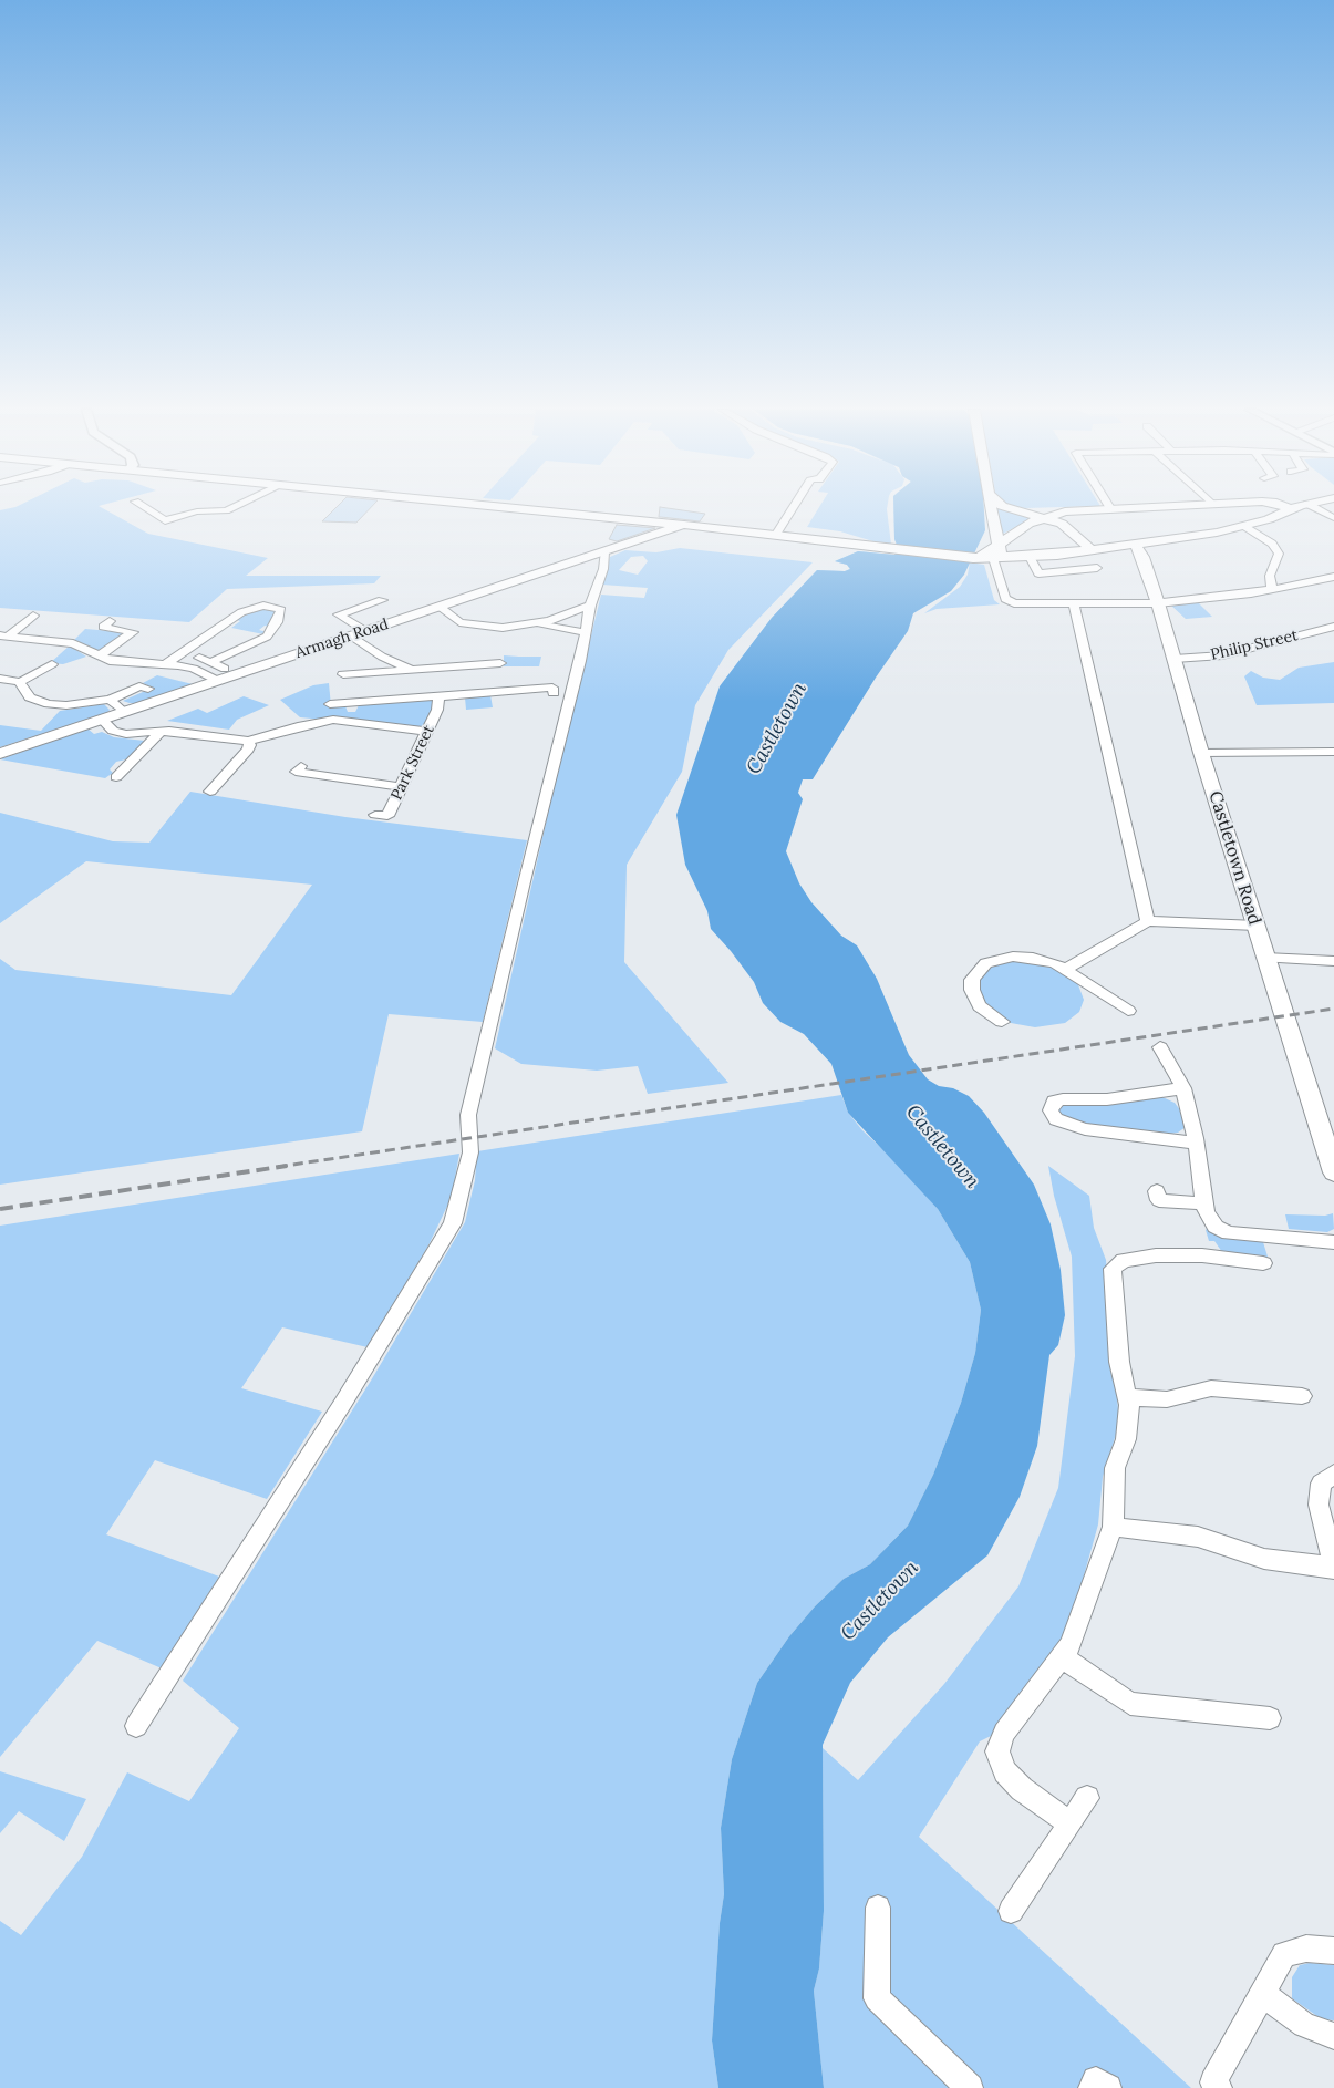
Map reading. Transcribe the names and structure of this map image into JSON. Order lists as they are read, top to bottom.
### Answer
{
  "streets": {
    "main road": ["Armagh Road", "Castletown Road"],
    "street": ["Philip Street", "Park Street"]
  },
  "crossings": [
    ["Philip Street", "Castletown Road"]
  ],
  "water": ["Castletown"]
}
